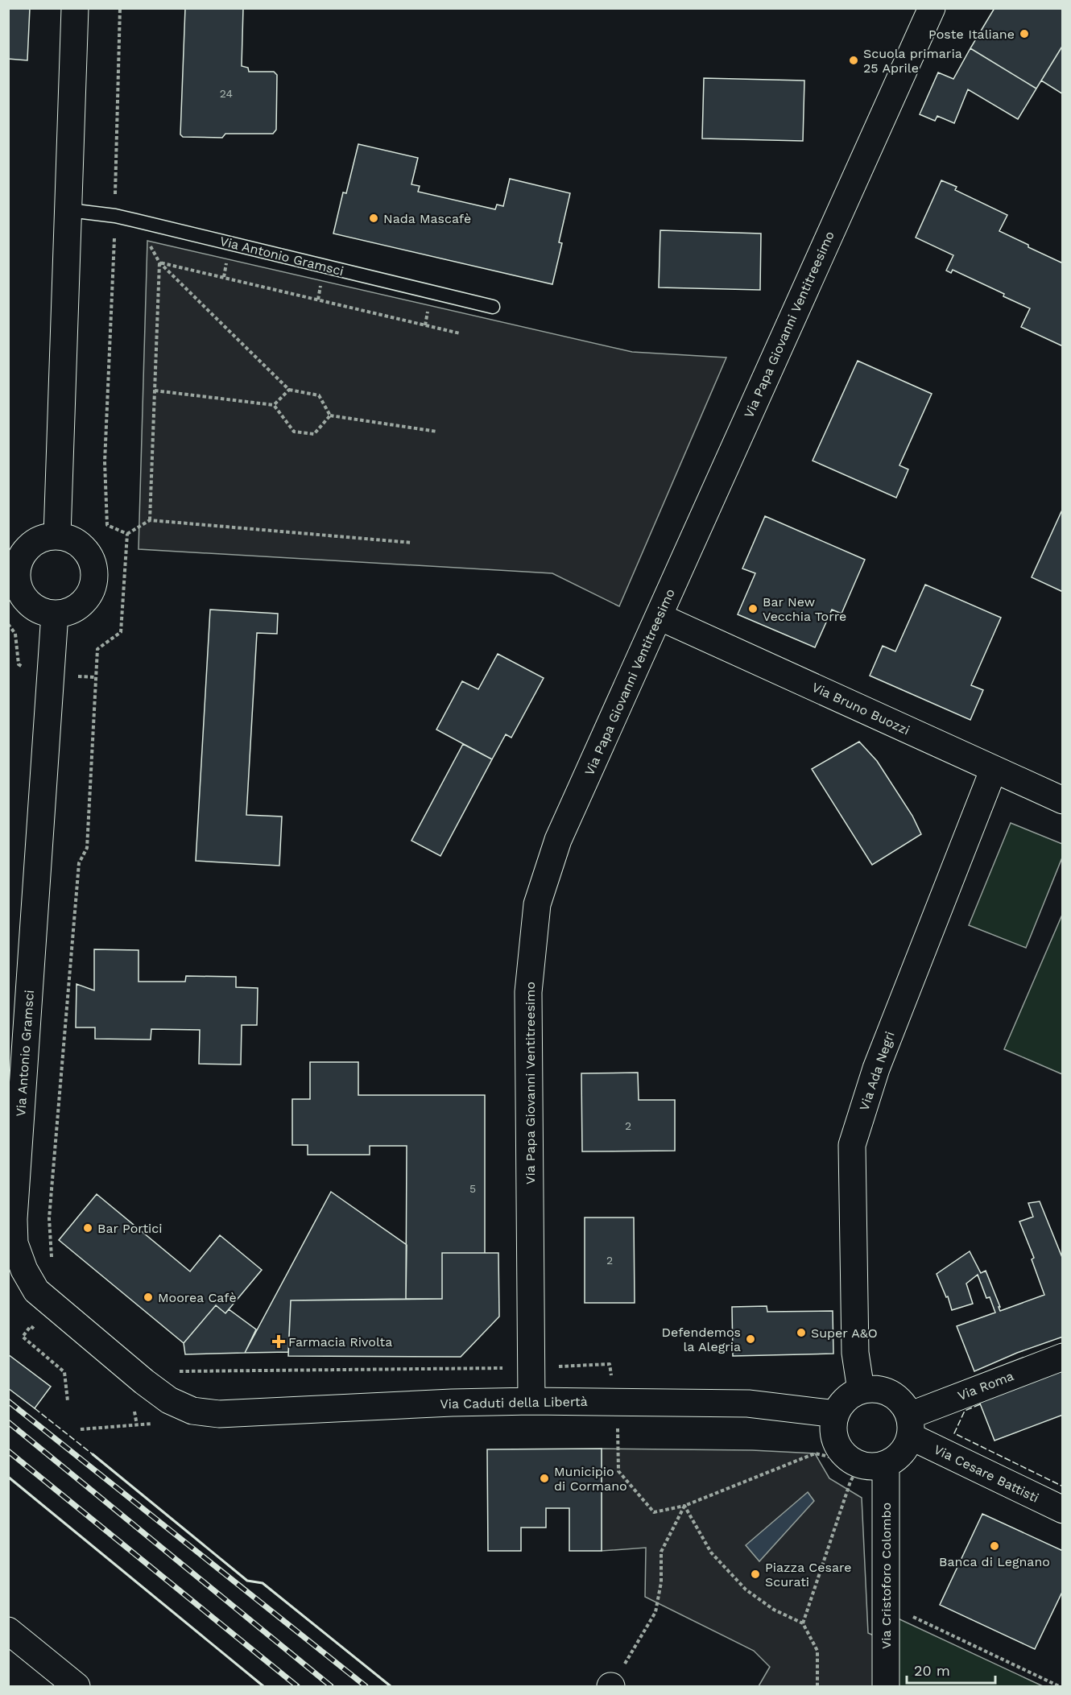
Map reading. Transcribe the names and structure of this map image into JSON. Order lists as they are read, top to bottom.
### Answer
{
  "streets": {
    "street": [
      "Via Antonio Gramsci",
      "Via Papa Giovanni Ventitreesimo",
      "Via Bruno Buozzi",
      "Via Ada Negri",
      "Via Roma",
      "Via Caduti della Libertà",
      "Via Cesare Battisti",
      "Via Cristoforo Colombo"
    ]
  },
  "crossings": [
    ["Via Antonio Gramsci", "Via Caduti della Libertà"],
    ["Via Papa Giovanni Ventitreesimo", "Via Bruno Buozzi"],
    ["Via Papa Giovanni Ventitreesimo", "Via Caduti della Libertà"],
    ["Via Bruno Buozzi", "Via Ada Negri"],
    ["Via Ada Negri", "Via Roma"],
    ["Via Ada Negri", "Via Caduti della Libertà"],
    ["Via Ada Negri", "Via Cesare Battisti"],
    ["Via Ada Negri", "Via Cristoforo Colombo"],
    ["Via Roma", "Via Caduti della Libertà"],
    ["Via Roma", "Via Cesare Battisti"],
    ["Via Roma", "Via Cristoforo Colombo"],
    ["Via Caduti della Libertà", "Via Cesare Battisti"],
    ["Via Caduti della Libertà", "Via Cristoforo Colombo"],
    ["Via Cesare Battisti", "Via Cristoforo Colombo"]
  ],
  "places": {
    "other": [
      "Poste Italiane",
      "Scuola primaria 25 Aprile",
      "Nada Mascafè",
      "Bar New Vecchia Torre",
      "Bar Portici",
      "Moorea Cafè",
      "Super A&O",
      "Defendemos la Alegria",
      "Municipio di Cormano",
      "Banca di Legnano",
      "Piazza Cesare Scurati"
    ],
    "health": ["Farmacia Rivolta"]
  },
  "house_numbers": [
    "24",
    "2",
    "5",
    "2"
  ],
  "scale_bar": "20 m"
}
